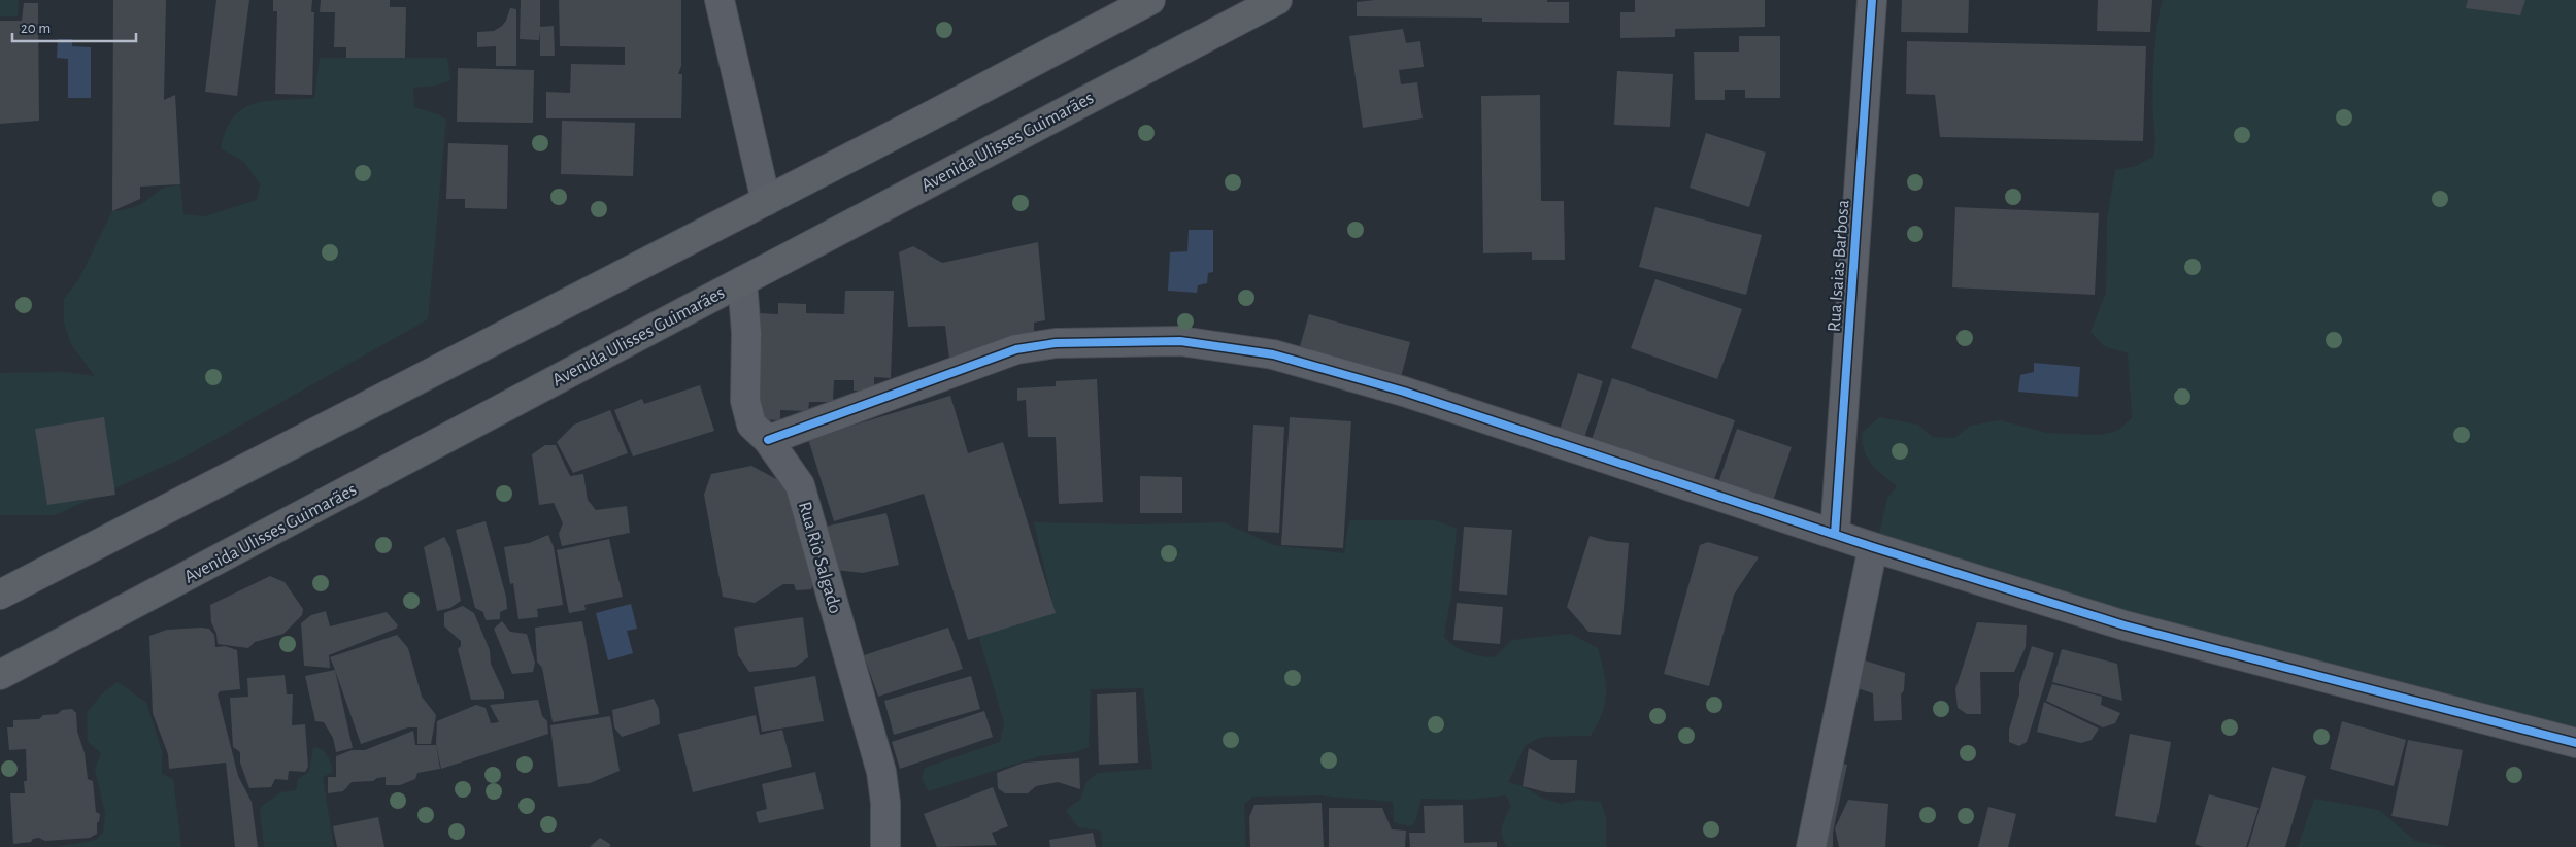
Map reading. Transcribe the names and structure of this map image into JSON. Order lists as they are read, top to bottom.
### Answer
{
  "streets": {
    "main road": ["Avenida Ulisses Guimarães"],
    "street": ["Rua Isaias Barbosa", "Rua Rio Salgado"]
  },
  "crossings": [
    ["Avenida Ulisses Guimarães", "Rua Rio Salgado"]
  ],
  "scale_bar": "20 m"
}
